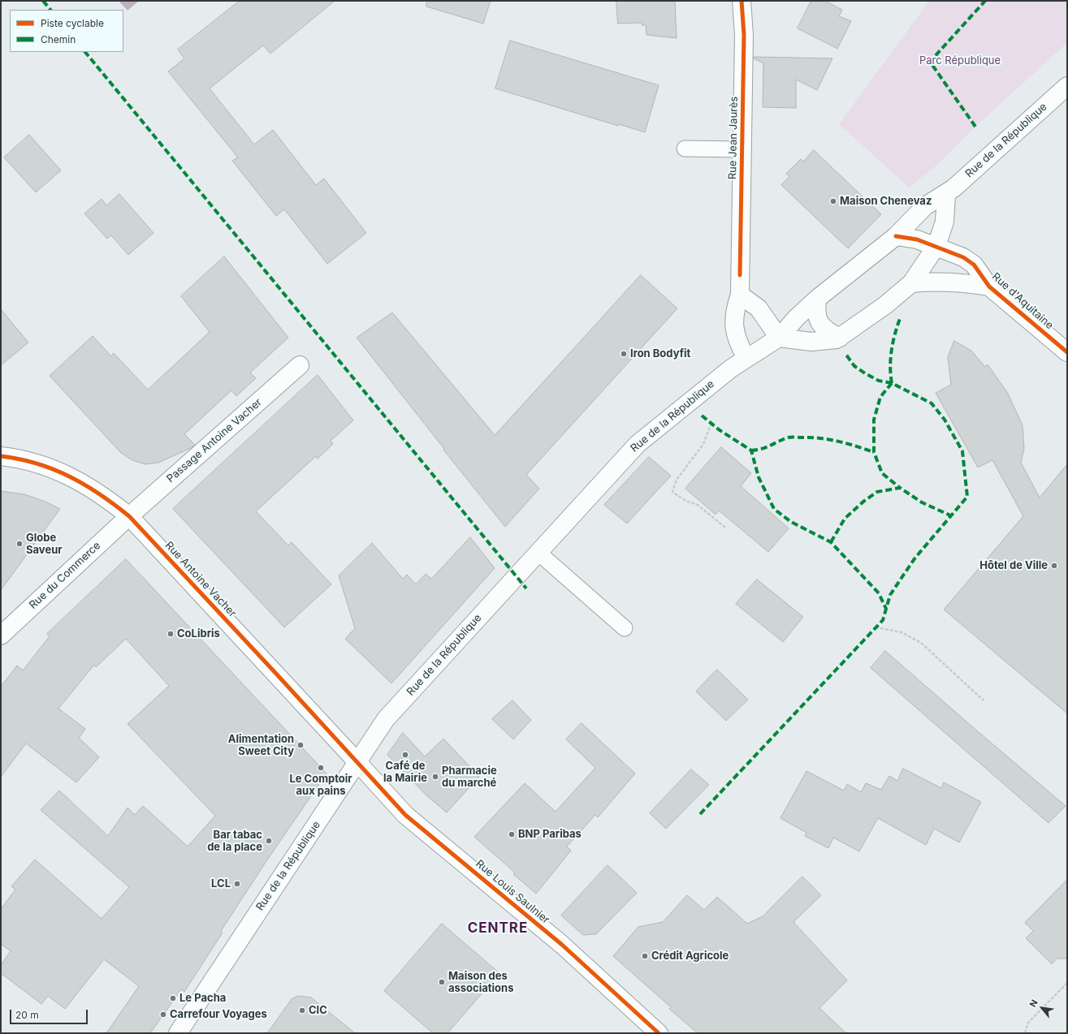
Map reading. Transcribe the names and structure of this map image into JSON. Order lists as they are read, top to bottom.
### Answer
{
  "streets": {
    "main road": [
      "Rue Jean Jaurès",
      "Rue de la République",
      "Rue d'Aquitaine",
      "Passage Antoine Vacher",
      "Rue du Commerce",
      "Rue Antoine Vacher",
      "Rue Louis Saulnier"
    ]
  },
  "crossings": [
    ["Rue Jean Jaurès", "Rue de la République"],
    ["Rue de la République", "Rue d'Aquitaine"],
    ["Rue de la République", "Rue Antoine Vacher"],
    ["Rue de la République", "Rue Louis Saulnier"],
    ["Passage Antoine Vacher", "Rue du Commerce"],
    ["Passage Antoine Vacher", "Rue Antoine Vacher"],
    ["Rue du Commerce", "Rue Antoine Vacher"],
    ["Rue Antoine Vacher", "Rue Louis Saulnier"]
  ],
  "districts": ["CENTRE"],
  "parks": ["Parc République"],
  "places": [
    "Maison Chenevaz",
    "Iron Bodyfit",
    "Globe Saveur",
    "Hôtel de Ville",
    "CoLibris",
    "Alimentation Sweet City",
    "Café de la Mairie",
    "Le Comptoir aux pains",
    "Pharmacie du marché",
    "BNP Paribas",
    "Bar tabac de la place",
    "LCL",
    "Crédit Agricole",
    "Maison des associations",
    "Le Pacha",
    "CIC",
    "Carrefour Voyages"
  ],
  "legend": ["Piste cyclable", "Chemin"],
  "scale_bar": "20 m",
  "north": "top left"
}
